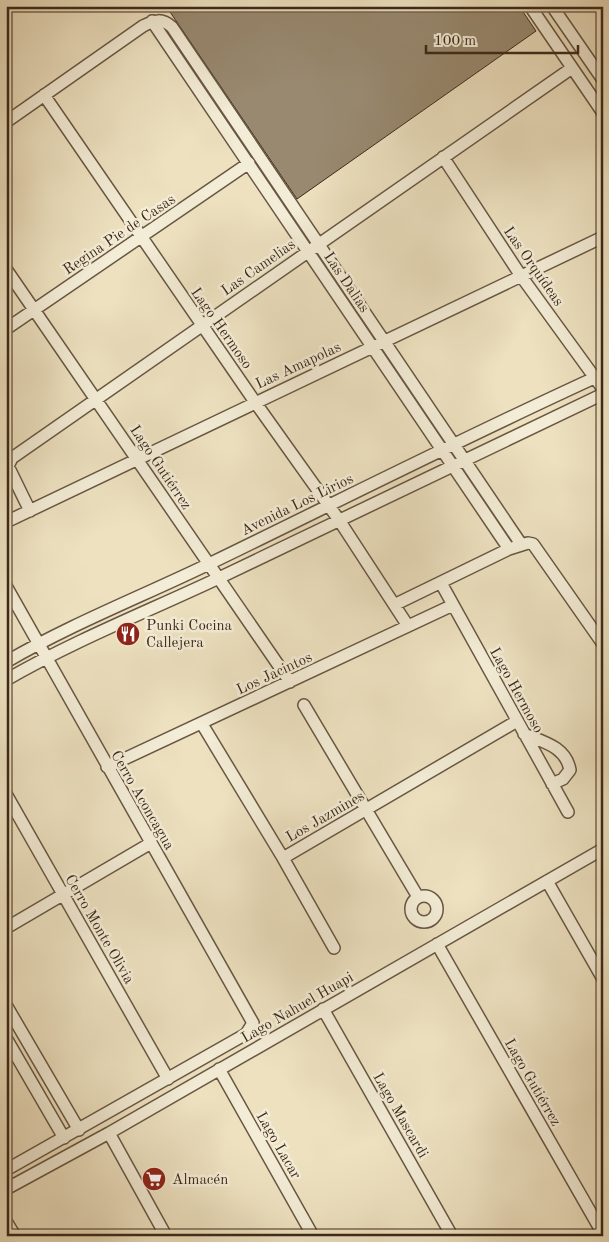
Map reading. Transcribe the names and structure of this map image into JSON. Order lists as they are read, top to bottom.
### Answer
{
  "streets": {
    "street": [
      "Regina Pie de Casas",
      "Las Orquídeas",
      "Las Camelias",
      "Las Dalias",
      "Lago Hermoso",
      "Las Amapolas",
      "Lago Gutiérrez",
      "Avenida Los Lirios",
      "Los Jacintos",
      "Cerro Aconcagua",
      "Los Jazmines",
      "Cerro Monte Olivia",
      "Lago Nahuel Huapi",
      "Lago Mascardi",
      "Lago Lacar"
    ]
  },
  "crossings": [
    ["Regina Pie de Casas", "Las Dalias"],
    ["Regina Pie de Casas", "Lago Hermoso"],
    ["Regina Pie de Casas", "Lago Gutiérrez"],
    ["Las Orquídeas", "Las Camelias"],
    ["Las Orquídeas", "Las Amapolas"],
    ["Las Orquídeas", "Avenida Los Lirios"],
    ["Las Camelias", "Las Dalias"],
    ["Las Camelias", "Lago Hermoso"],
    ["Las Camelias", "Las Amapolas"],
    ["Las Camelias", "Lago Gutiérrez"],
    ["Las Dalias", "Las Amapolas"],
    ["Las Dalias", "Avenida Los Lirios"],
    ["Lago Hermoso", "Las Amapolas"],
    ["Lago Hermoso", "Avenida Los Lirios"],
    ["Lago Hermoso", "Los Jacintos"],
    ["Lago Hermoso", "Los Jazmines"],
    ["Las Amapolas", "Lago Gutiérrez"],
    ["Lago Gutiérrez", "Avenida Los Lirios"],
    ["Lago Gutiérrez", "Los Jacintos"],
    ["Lago Gutiérrez", "Lago Nahuel Huapi"],
    ["Avenida Los Lirios", "Cerro Aconcagua"],
    ["Los Jacintos", "Cerro Aconcagua"],
    ["Los Jacintos", "Los Jazmines"],
    ["Cerro Aconcagua", "Lago Nahuel Huapi"],
    ["Cerro Monte Olivia", "Lago Nahuel Huapi"],
    ["Lago Nahuel Huapi", "Lago Mascardi"],
    ["Lago Nahuel Huapi", "Lago Lacar"]
  ],
  "places": {
    "restaurant": ["Punki Cocina Callejera"],
    "supermarket": ["Almacén"]
  },
  "scale_bar": "100 m"
}
